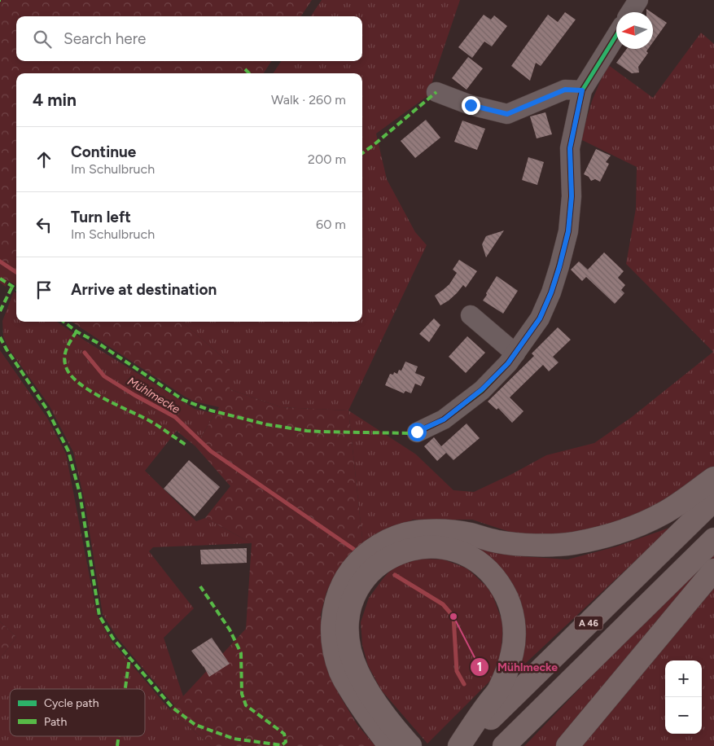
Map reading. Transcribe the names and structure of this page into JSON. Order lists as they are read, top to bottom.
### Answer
{
  "streets": {
    "highway": ["A 46"]
  },
  "water": ["Mühlmecke"],
  "places": ["Mühlmecke"],
  "legend": ["Cycle path", "Path"],
  "north": "left",
  "page": {
    "search": "Search here",
    "heading": ["4 min", "Walk · 260 m"],
    "list": [
      ["Continue", "Im Schulbruch", "200 m"],
      ["Turn left", "Im Schulbruch", "60 m"],
      "Arrive at destination"
    ],
    "map_buttons": ["+", "−"]
  }
}
